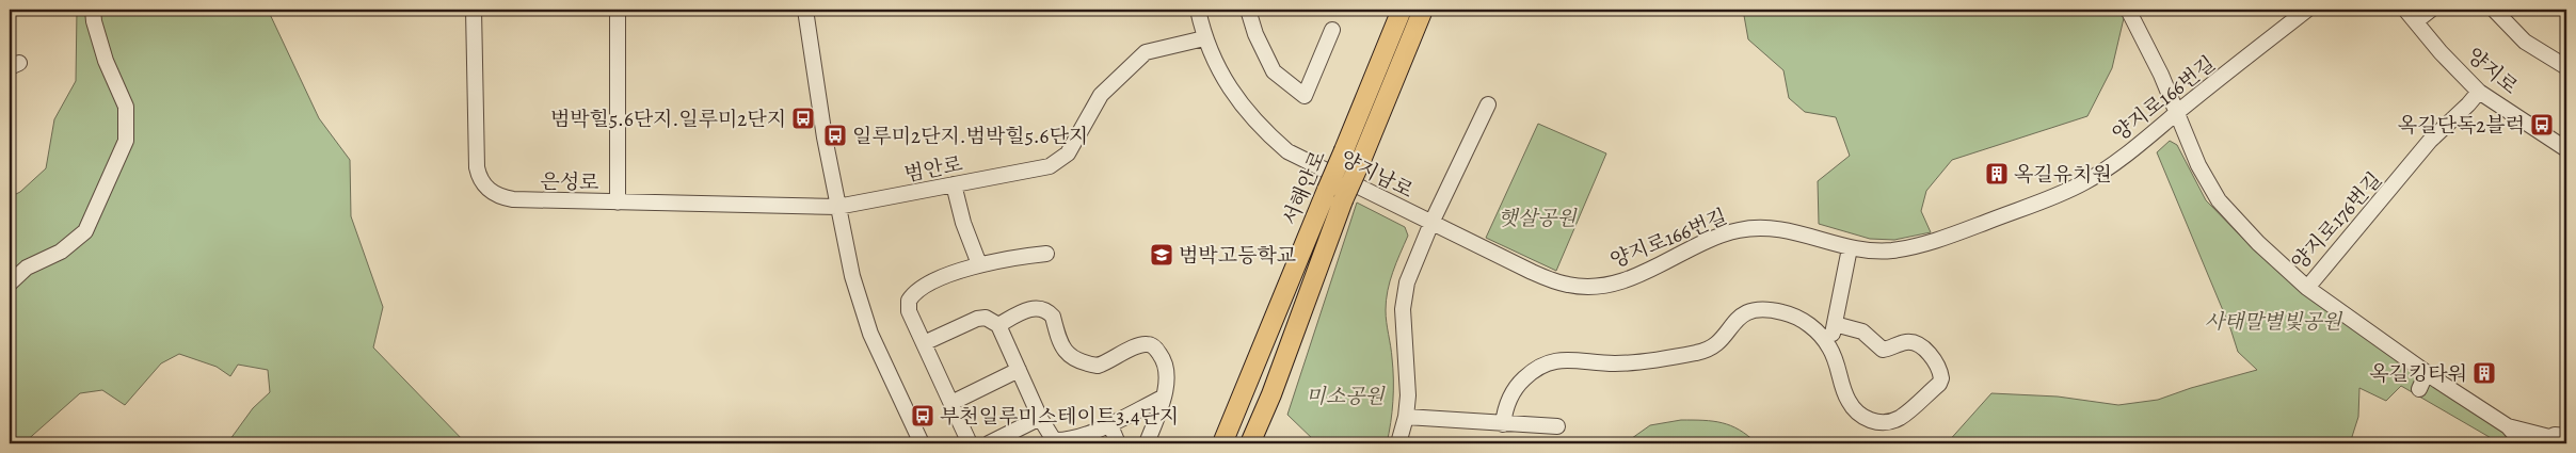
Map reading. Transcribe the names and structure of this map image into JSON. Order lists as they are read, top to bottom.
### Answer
{
  "streets": {
    "main road": ["서해안로"],
    "street": [
      "양지로",
      "양지로166번길",
      "범안로",
      "양지남로",
      "은성로",
      "양지로176번길"
    ]
  },
  "crossings": [
    ["양지로", "양지로176번길"],
    ["양지로166번길", "양지남로"],
    ["양지로166번길", "양지로176번길"],
    ["범안로", "양지남로"],
    ["범안로", "은성로"]
  ],
  "parks": ["햇살공원", "사태말별빛공원", "미소공원"],
  "places": {
    "bus stop": [
      "범박힐5.6단지.일루미2단지",
      "옥길단독2블럭",
      "일루미2단지.범박힐5.6단지",
      "부천일루미스테이트3.4단지"
    ],
    "building": ["옥길유치원", "옥길킹타워"],
    "school or university": ["범박고등학교"]
  }
}
